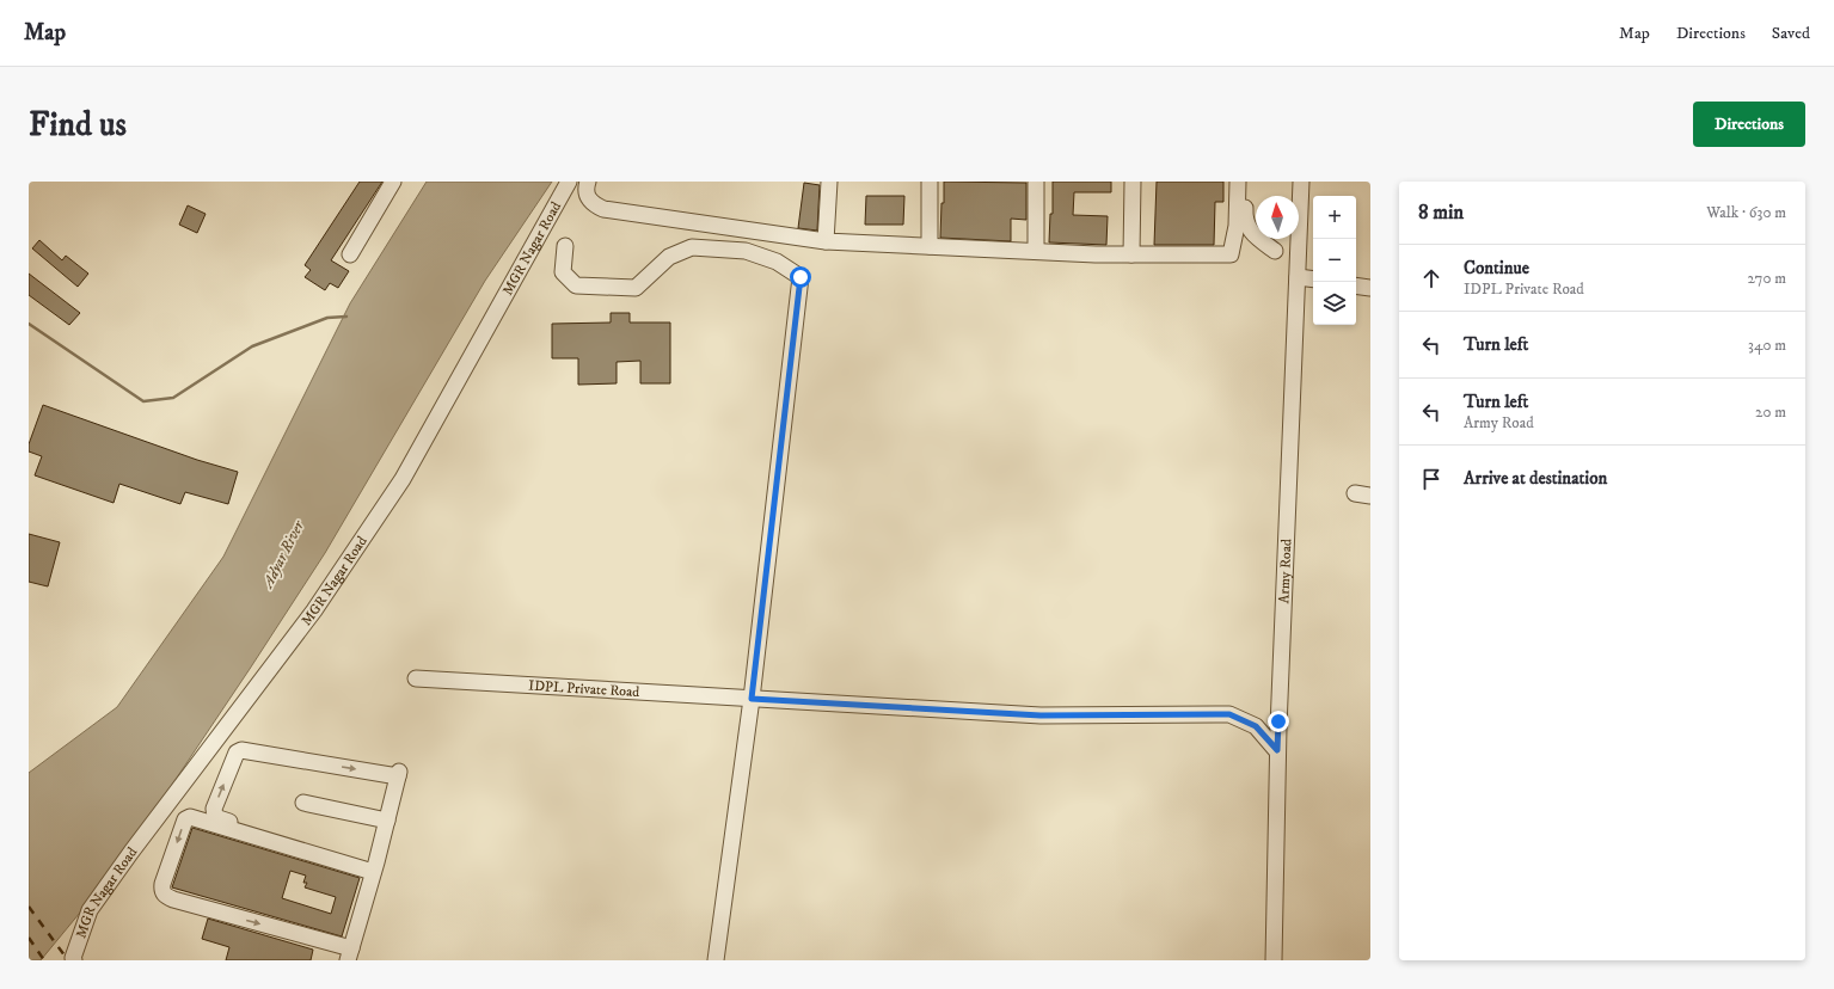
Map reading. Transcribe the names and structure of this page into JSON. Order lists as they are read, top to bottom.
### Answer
{
  "streets": {
    "street": ["MGR Nagar Road", "Army Road", "IDPL Private Road"]
  },
  "crossings": [
    ["Army Road", "IDPL Private Road"]
  ],
  "water": ["Adyar River"],
  "north": "top",
  "page": {
    "header": "Map",
    "nav": ["Map", "Directions", "Saved"],
    "buttons": "Directions",
    "title": "Find us",
    "heading": ["8 min", "Walk · 630 m"],
    "map_buttons": ["+", "−"],
    "list": [
      ["Continue", "IDPL Private Road", "270 m"],
      ["Turn left", "340 m"],
      ["Turn left", "Army Road", "20 m"],
      "Arrive at destination"
    ]
  }
}
